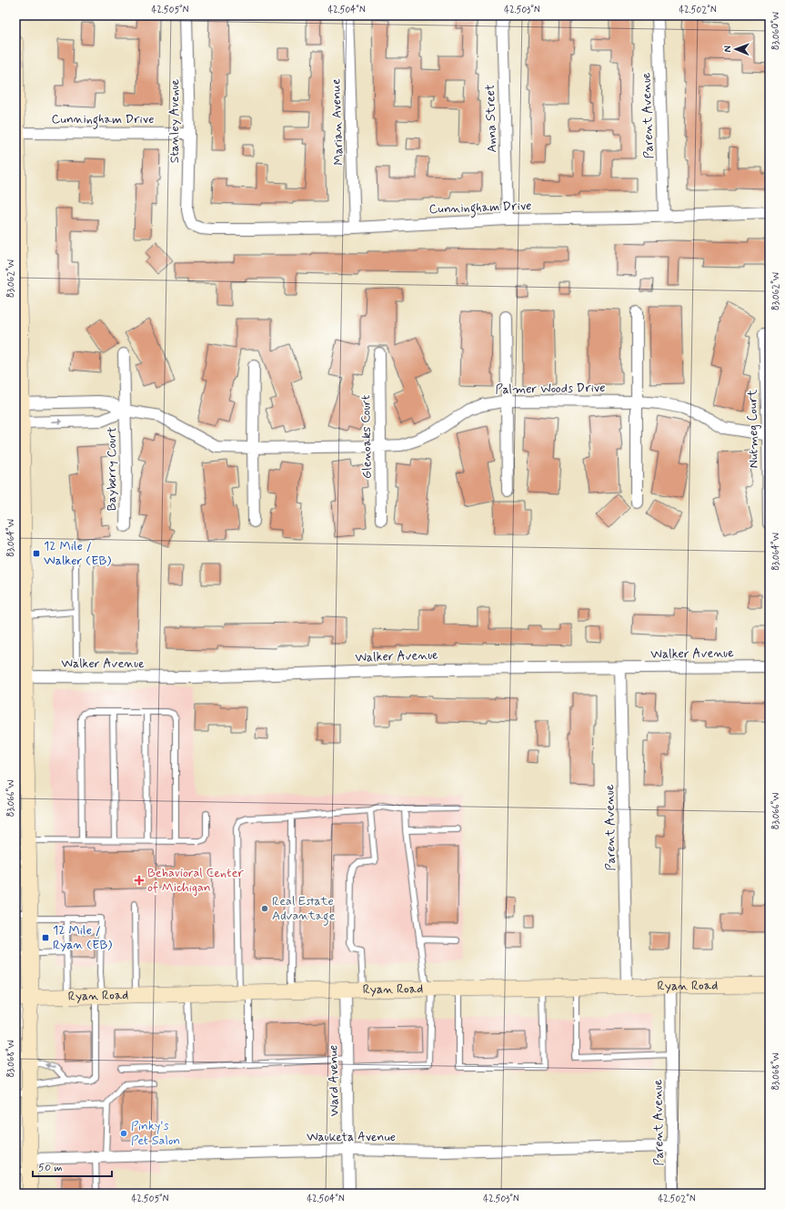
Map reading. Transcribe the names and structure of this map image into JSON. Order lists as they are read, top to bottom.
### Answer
{
  "streets": {
    "main road": ["Ryan Road"],
    "street": [
      "Parent Avenue",
      "Anna Street",
      "Cunningham Drive",
      "Stanley Avenue",
      "Marian Avenue",
      "Palmer Woods Drive",
      "Nutmeg Court",
      "Glenoaks Court",
      "Bayberry Court",
      "Walker Avenue",
      "Ward Avenue",
      "Wauketa Avenue"
    ]
  },
  "crossings": [
    ["Parent Avenue", "Cunningham Drive"],
    ["Parent Avenue", "Walker Avenue"],
    ["Parent Avenue", "Ryan Road"],
    ["Parent Avenue", "Wauketa Avenue"],
    ["Anna Street", "Cunningham Drive"],
    ["Cunningham Drive", "Stanley Avenue"],
    ["Cunningham Drive", "Marian Avenue"],
    ["Palmer Woods Drive", "Nutmeg Court"],
    ["Palmer Woods Drive", "Glenoaks Court"],
    ["Palmer Woods Drive", "Bayberry Court"],
    ["Ryan Road", "Ward Avenue"],
    ["Ward Avenue", "Wauketa Avenue"]
  ],
  "places": {
    "transit": ["12 Mile / Walker (EB)", "12 Mile / Ryan (EB)"],
    "health": ["Behavioral Center of Michigan"],
    "other": ["Real Estate Advantage", "Pinky's Pet Salon"]
  },
  "scale_bar": "50 m",
  "north": "left",
  "coordinates": [
    "42.505°N",
    "42.504°N",
    "42.503°N",
    "42.502°N",
    "83.060°W",
    "83.062°W",
    "83.064°W",
    "83.066°W",
    "83.068°W"
  ]
}
